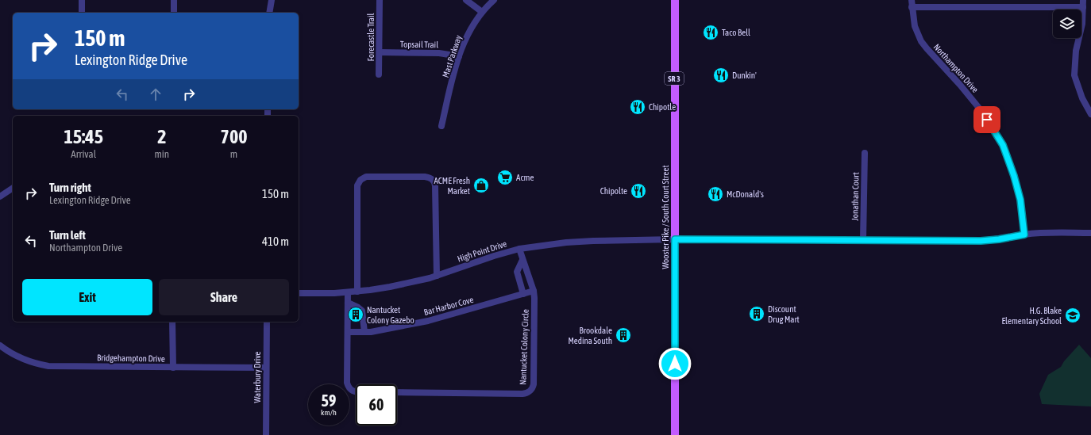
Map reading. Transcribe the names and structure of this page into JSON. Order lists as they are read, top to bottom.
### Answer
{
  "streets": {
    "main road": ["SR 3", "Wooster Pike / South Court Street"],
    "street": [
      "Forecastle Trail",
      "Topsail Trail",
      "Mast Parkway",
      "Northampton Drive",
      "Jonathan Court",
      "High Point Drive",
      "Bar Harbor Cove",
      "Nantucket Colony Circle",
      "Bridgehampton Drive",
      "Waterbury Drive"
    ]
  },
  "crossings": [
    ["Forecastle Trail", "Topsail Trail"],
    ["Topsail Trail", "Mast Parkway"],
    ["Northampton Drive", "High Point Drive"],
    ["Jonathan Court", "High Point Drive"],
    ["Wooster Pike / South Court Street", "High Point Drive"],
    ["High Point Drive", "Nantucket Colony Circle"],
    ["Bar Harbor Cove", "Nantucket Colony Circle"],
    ["Bridgehampton Drive", "Waterbury Drive"]
  ],
  "places": {
    "restaurant": [
      "Taco Bell",
      "Dunkin'",
      "Chipotle",
      "Chipolte",
      "McDonald's"
    ],
    "supermarket": ["Acme"],
    "shop": ["ACME Fresh Market"],
    "building": ["Discount Drug Mart", "Nantucket Colony Gazebo", "Brookdale Medina South"],
    "school or university": ["H.G. Blake Elementary School"]
  },
  "page": {
    "turn": ["150 m", "Lexington Ridge Drive"],
    "eta": [
      "15:45",
      "Arrival",
      "2",
      "min",
      "700",
      "m"
    ],
    "list": [
      {
        "name": "Turn right",
        "note": "Lexington Ridge Drive",
        "value": "150 m"
      },
      {
        "name": "Turn left",
        "note": "Northampton Drive",
        "value": "410 m"
      }
    ],
    "buttons": ["Exit", "Share"],
    "speed": "59 km/h",
    "limit": "60"
  }
}
